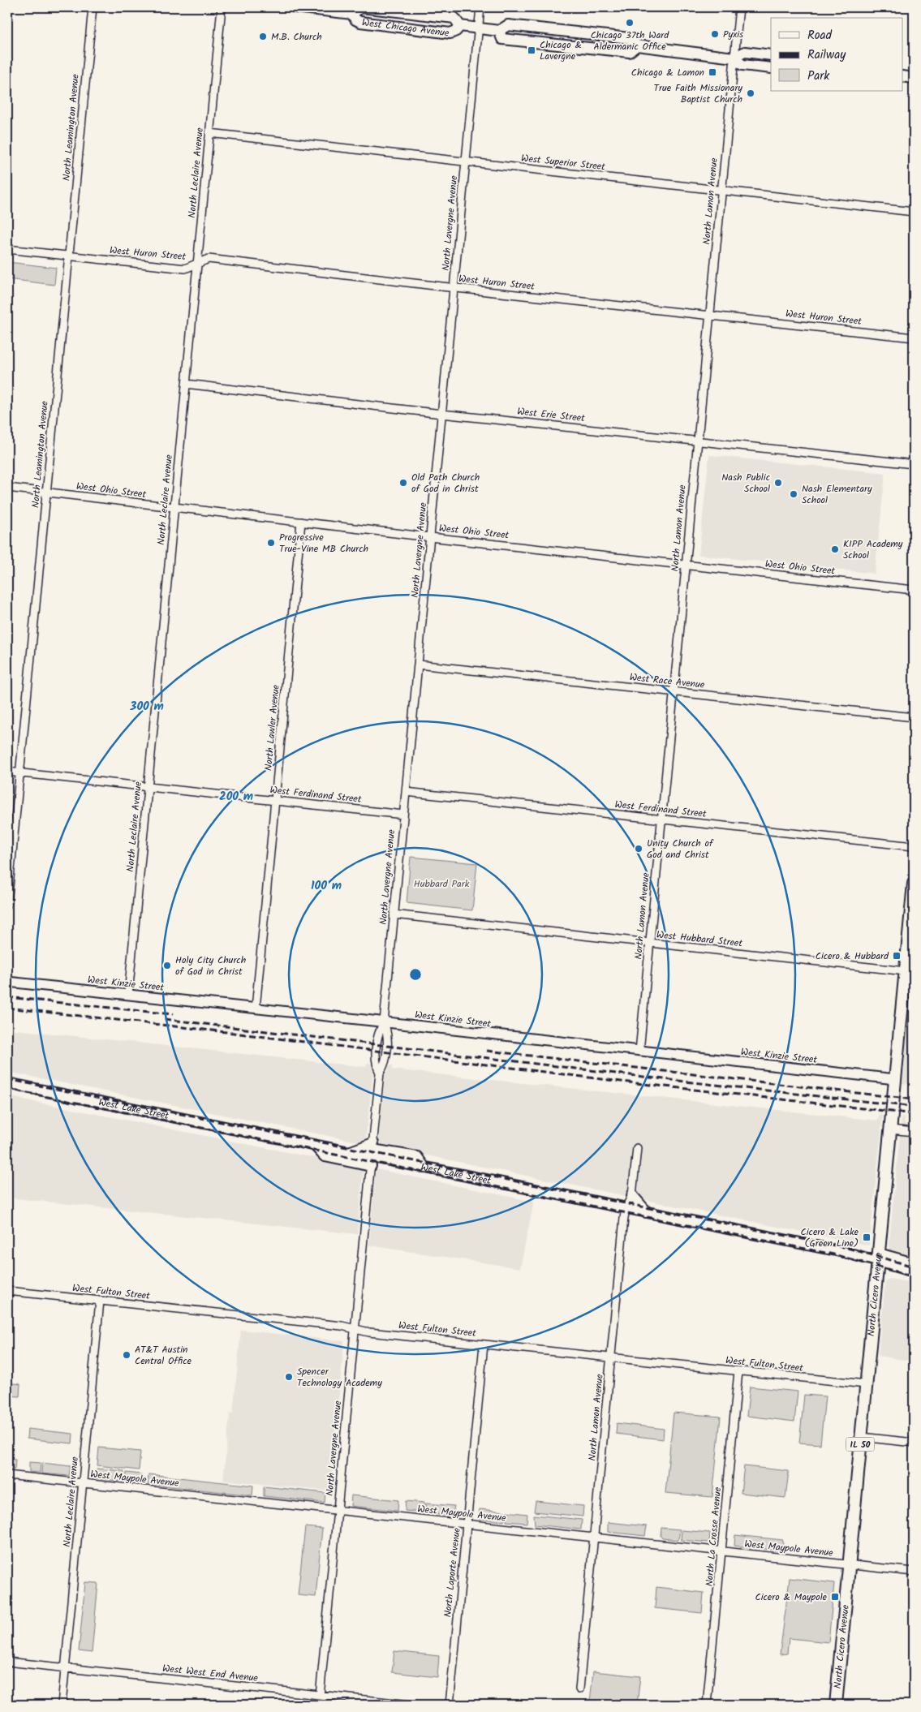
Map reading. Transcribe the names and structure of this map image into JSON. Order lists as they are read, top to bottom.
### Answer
{
  "streets": {
    "main road": [
      "West Chicago Avenue",
      "West Lake Street",
      "North Cicero Avenue",
      "IL 50"
    ],
    "street": [
      "North Leamington Avenue",
      "West Superior Street",
      "North Leclaire Avenue",
      "North Lamon Avenue",
      "North Lavergne Avenue",
      "West Huron Street",
      "West Erie Street",
      "West Ohio Street",
      "West Race Avenue",
      "North Lawler Avenue",
      "West Ferdinand Street",
      "West Hubbard Street",
      "West Kinzie Street",
      "West Fulton Street",
      "West Maypole Avenue",
      "North La Crosse Avenue",
      "North Laporte Avenue",
      "West West End Avenue"
    ]
  },
  "crossings": [
    ["West Chicago Avenue", "North Lamon Avenue"],
    ["West Chicago Avenue", "North Lavergne Avenue"],
    ["North Leamington Avenue", "West Huron Street"],
    ["North Leamington Avenue", "West Ohio Street"],
    ["North Leamington Avenue", "West Ferdinand Street"],
    ["West Superior Street", "North Leclaire Avenue"],
    ["West Superior Street", "North Lamon Avenue"],
    ["West Superior Street", "North Lavergne Avenue"],
    ["North Leclaire Avenue", "West Huron Street"],
    ["North Leclaire Avenue", "West Erie Street"],
    ["North Leclaire Avenue", "West Ohio Street"],
    ["North Leclaire Avenue", "West Ferdinand Street"],
    ["North Leclaire Avenue", "West Kinzie Street"],
    ["North Leclaire Avenue", "West Fulton Street"],
    ["North Leclaire Avenue", "West Maypole Avenue"],
    ["North Leclaire Avenue", "West West End Avenue"],
    ["North Lamon Avenue", "West Huron Street"],
    ["North Lamon Avenue", "West Erie Street"],
    ["North Lamon Avenue", "West Ohio Street"],
    ["North Lamon Avenue", "West Race Avenue"],
    ["North Lamon Avenue", "West Ferdinand Street"],
    ["North Lamon Avenue", "West Hubbard Street"],
    ["North Lamon Avenue", "West Kinzie Street"],
    ["North Lamon Avenue", "West Lake Street"],
    ["North Lamon Avenue", "West Fulton Street"],
    ["North Lamon Avenue", "West Maypole Avenue"],
    ["North Lavergne Avenue", "West Huron Street"],
    ["North Lavergne Avenue", "West Erie Street"],
    ["North Lavergne Avenue", "West Ohio Street"],
    ["North Lavergne Avenue", "West Race Avenue"],
    ["North Lavergne Avenue", "West Ferdinand Street"],
    ["North Lavergne Avenue", "West Hubbard Street"],
    ["North Lavergne Avenue", "West Kinzie Street"],
    ["North Lavergne Avenue", "West Lake Street"],
    ["North Lavergne Avenue", "West Fulton Street"],
    ["North Lavergne Avenue", "West Maypole Avenue"],
    ["North Lavergne Avenue", "West West End Avenue"],
    ["West Ohio Street", "North Lawler Avenue"],
    ["North Lawler Avenue", "West Ferdinand Street"],
    ["North Lawler Avenue", "West Kinzie Street"],
    ["West Hubbard Street", "North Cicero Avenue"],
    ["West Kinzie Street", "North Cicero Avenue"],
    ["West Lake Street", "North Cicero Avenue"],
    ["West Fulton Street", "North Cicero Avenue"],
    ["West Fulton Street", "North La Crosse Avenue"],
    ["West Fulton Street", "North Laporte Avenue"],
    ["North Cicero Avenue", "West Maypole Avenue"],
    ["West Maypole Avenue", "North La Crosse Avenue"],
    ["West Maypole Avenue", "North Laporte Avenue"]
  ],
  "parks": ["Hubbard Park"],
  "places": {
    "other": [
      "Chicago 37th Ward Aldermanic Office",
      "Pyxis",
      "M.B. Church",
      "True Faith Missionary Baptist Church",
      "Old Path Church of God in Christ",
      "Nash Public School",
      "Nash Elementary School",
      "Progressive True-Vine MB Church",
      "KIPP Academy School",
      "Unity Church of God and Christ",
      "Holy City Church of God in Christ",
      "AT&T Austin Central Office",
      "Spencer Technology Academy"
    ],
    "transit": [
      "Chicago & Lavergne",
      "Chicago & Lamon",
      "Cicero & Hubbard",
      "Cicero & Lake (Green Line)",
      "Cicero & Maypole"
    ]
  },
  "legend": ["Road", "Railway", "Park"],
  "rings": ["300 m", "200 m", "100 m"]
}
